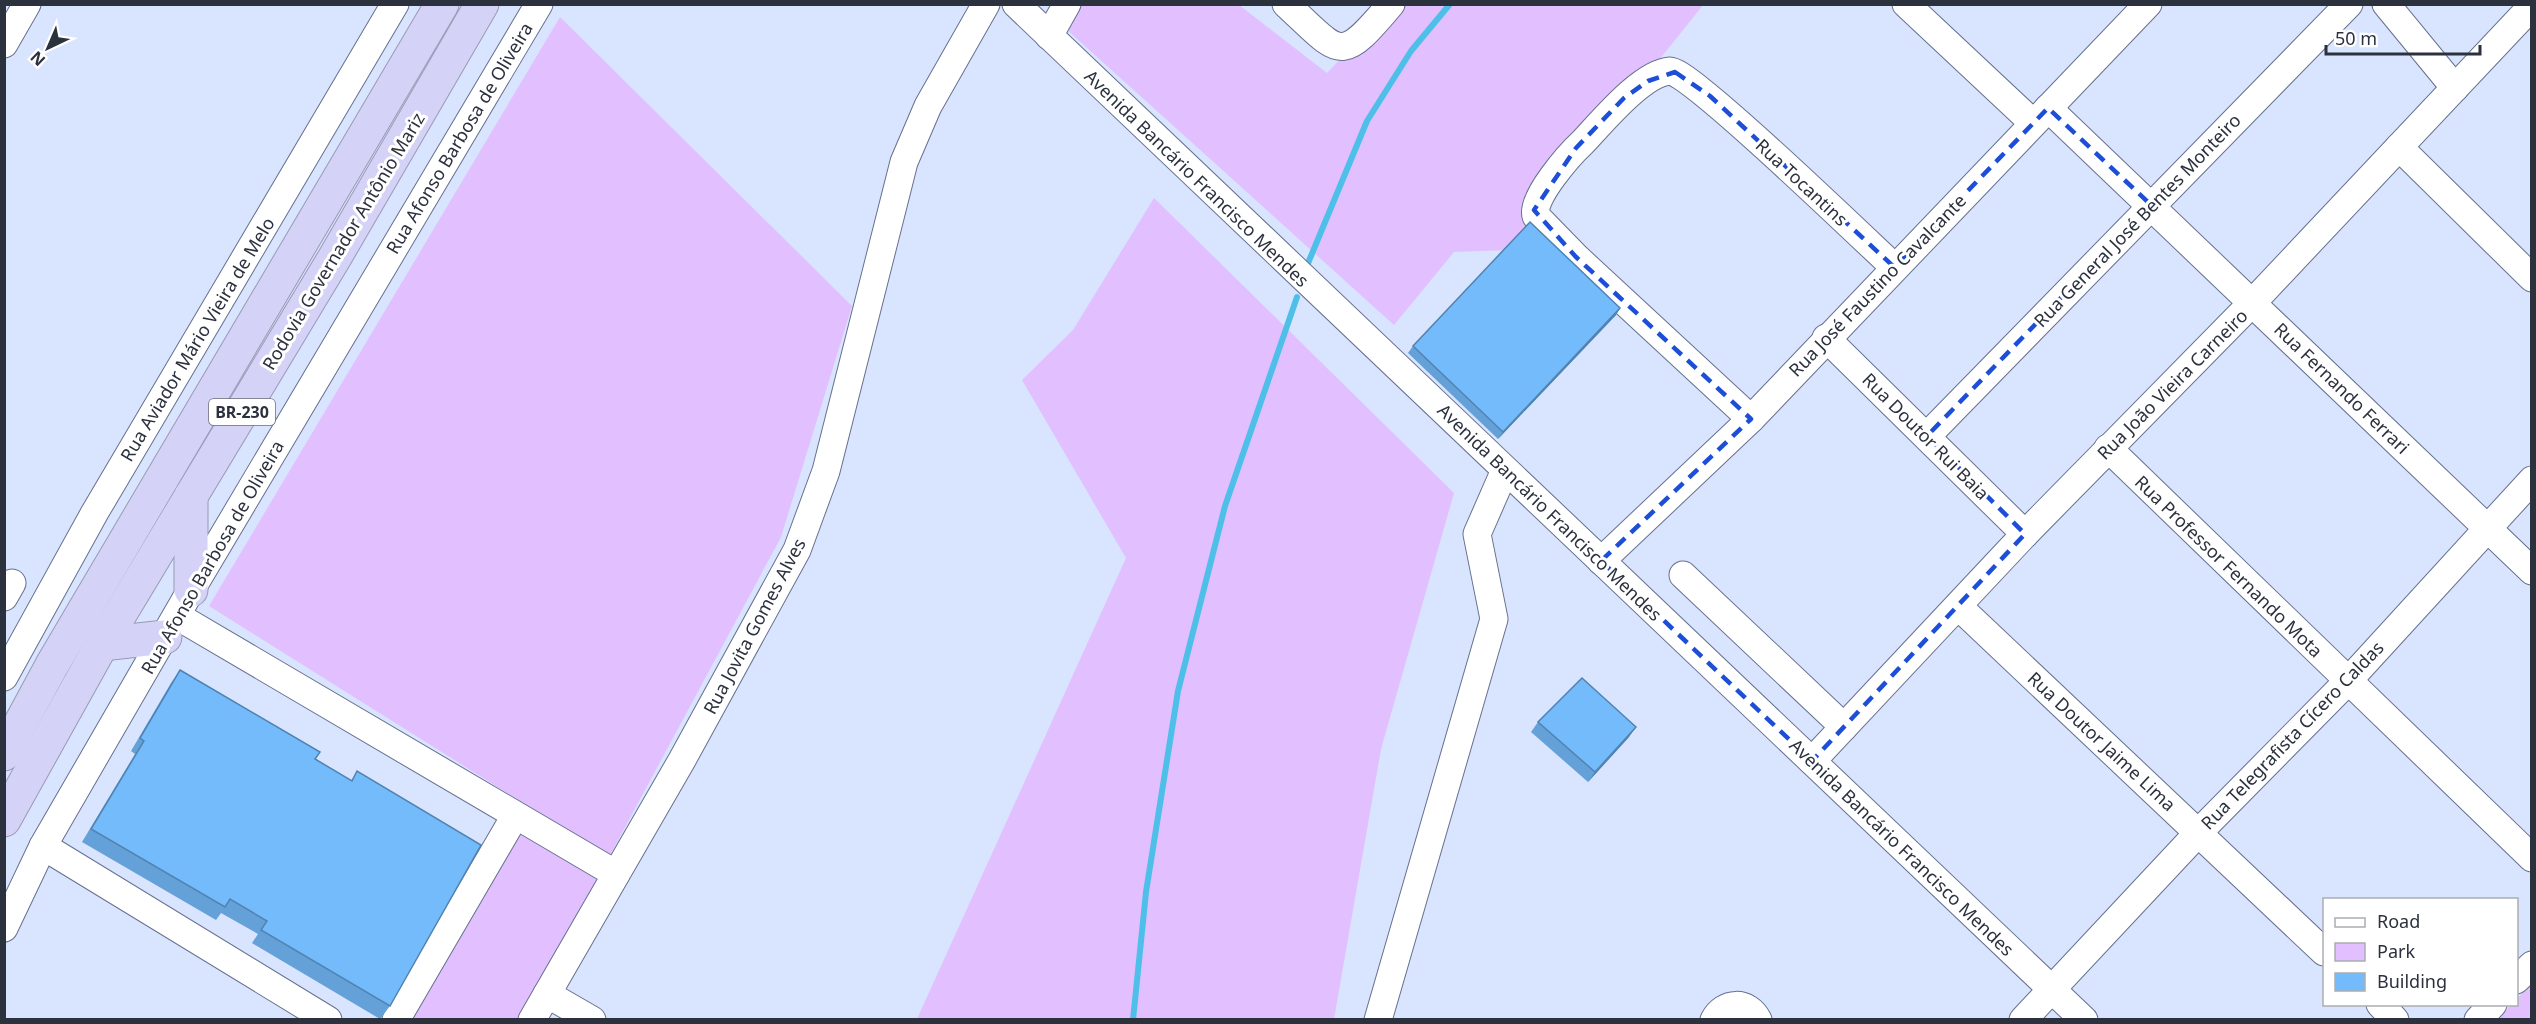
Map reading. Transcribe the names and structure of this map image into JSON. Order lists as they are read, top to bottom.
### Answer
{
  "streets": {
    "highway": ["Rodovia Governador Antônio Mariz", "BR-230"],
    "street": [
      "Rua Afonso Barbosa de Oliveira",
      "Avenida Bancário Francisco Mendes",
      "Rua Tocantins",
      "Rua General José Bentes Monteiro",
      "Rua José Faustino Cavalcante",
      "Rua Aviador Mário Vieira de Melo",
      "Rua João Vieira Carneiro",
      "Rua Fernando Ferrari",
      "Rua Doutor Rui Baia",
      "Rua Professor Fernando Mota",
      "Rua Jovita Gomes Alves",
      "Rua Telegrafista Cícero Caldas",
      "Rua Doutor Jaime Lima"
    ]
  },
  "crossings": [
    ["Avenida Bancário Francisco Mendes", "Rua José Faustino Cavalcante"],
    ["Avenida Bancário Francisco Mendes", "Rua João Vieira Carneiro"],
    ["Avenida Bancário Francisco Mendes", "Rua Telegrafista Cícero Caldas"],
    ["Rua Tocantins", "Rua José Faustino Cavalcante"],
    ["Rua General José Bentes Monteiro", "Rua Fernando Ferrari"],
    ["Rua General José Bentes Monteiro", "Rua Doutor Rui Baia"],
    ["Rua José Faustino Cavalcante", "Rua Fernando Ferrari"],
    ["Rua José Faustino Cavalcante", "Rua Doutor Rui Baia"],
    ["Rua João Vieira Carneiro", "Rua Fernando Ferrari"],
    ["Rua João Vieira Carneiro", "Rua Doutor Rui Baia"],
    ["Rua João Vieira Carneiro", "Rua Professor Fernando Mota"],
    ["Rua João Vieira Carneiro", "Rua Doutor Jaime Lima"],
    ["Rua Fernando Ferrari", "Rua Telegrafista Cícero Caldas"],
    ["Rua Professor Fernando Mota", "Rua Telegrafista Cícero Caldas"],
    ["Rua Telegrafista Cícero Caldas", "Rua Doutor Jaime Lima"]
  ],
  "legend": ["Road", "Park", "Building"],
  "scale_bar": "50 m",
  "north": "bottom left"
}
